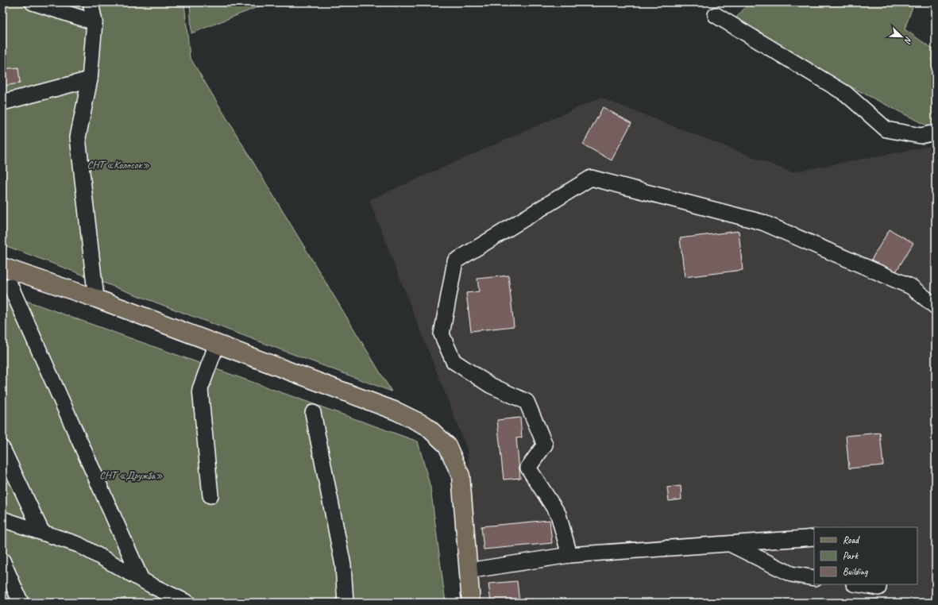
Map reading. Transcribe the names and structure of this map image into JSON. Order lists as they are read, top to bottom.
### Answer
{
  "parks": ["СНТ «Колосок»", "СНТ «Дружба»"],
  "legend": ["Road", "Park", "Building"],
  "north": "bottom right"
}
